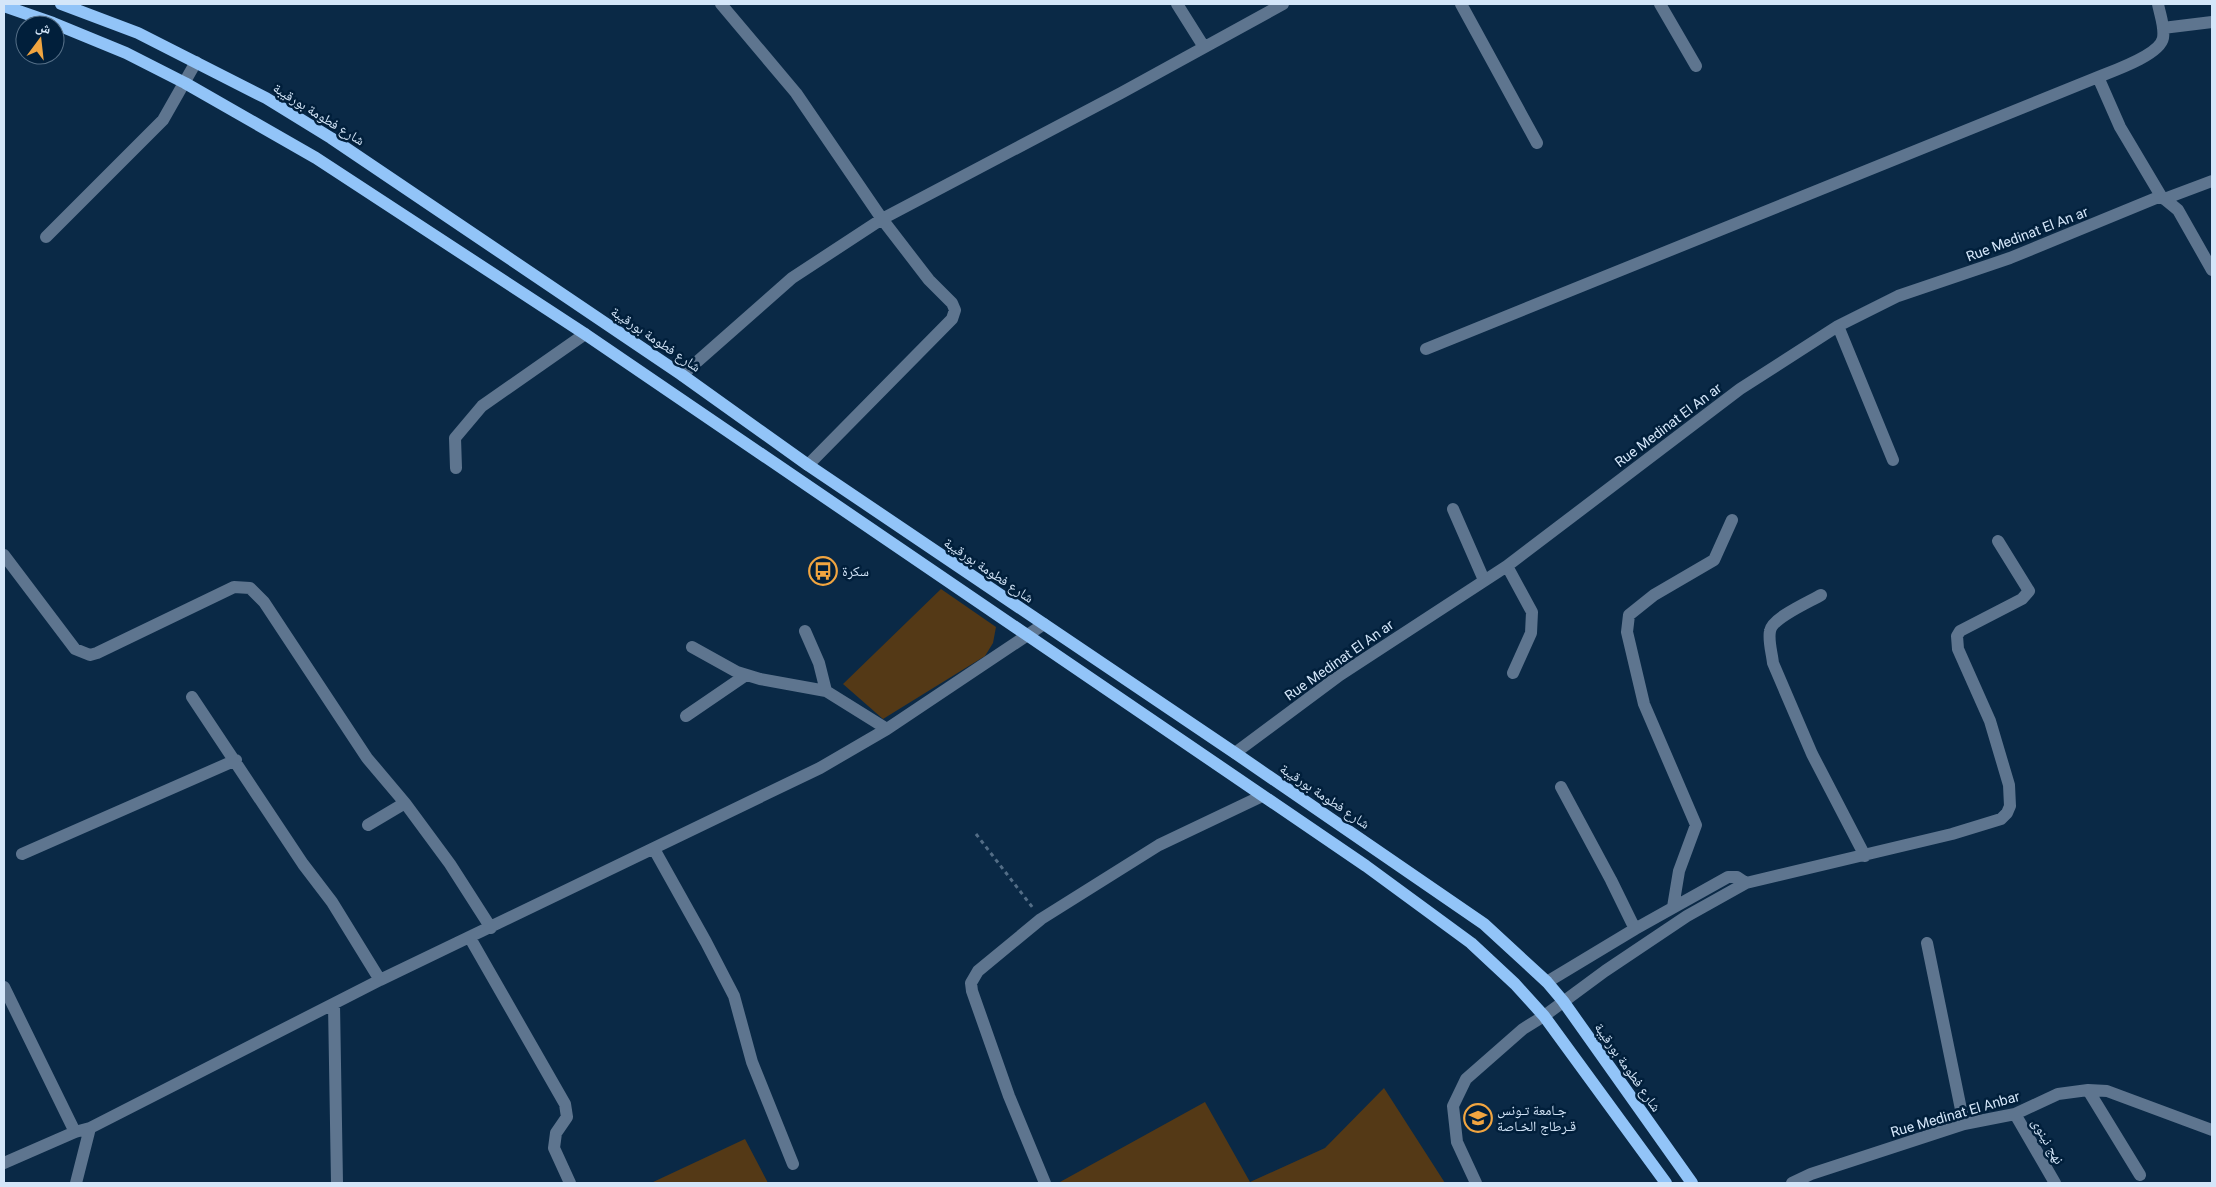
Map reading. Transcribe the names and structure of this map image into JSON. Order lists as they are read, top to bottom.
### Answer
{
  "streets": {
    "main road": ["شارع فطومة بورقيبة"],
    "street": ["Rue Medinat El An ar", "Rue Medinat El Anbar", "نهج نینوى"]
  },
  "crossings": [
    ["شارع فطومة بورقيبة", "Rue Medinat El An ar"],
    ["Rue Medinat El Anbar", "نهج نینوى"]
  ],
  "places": {
    "bus stop": ["سكرة"],
    "school or university": ["جـامعة تـونس قـرطاج الخـاصة"]
  },
  "north": "top"
}
